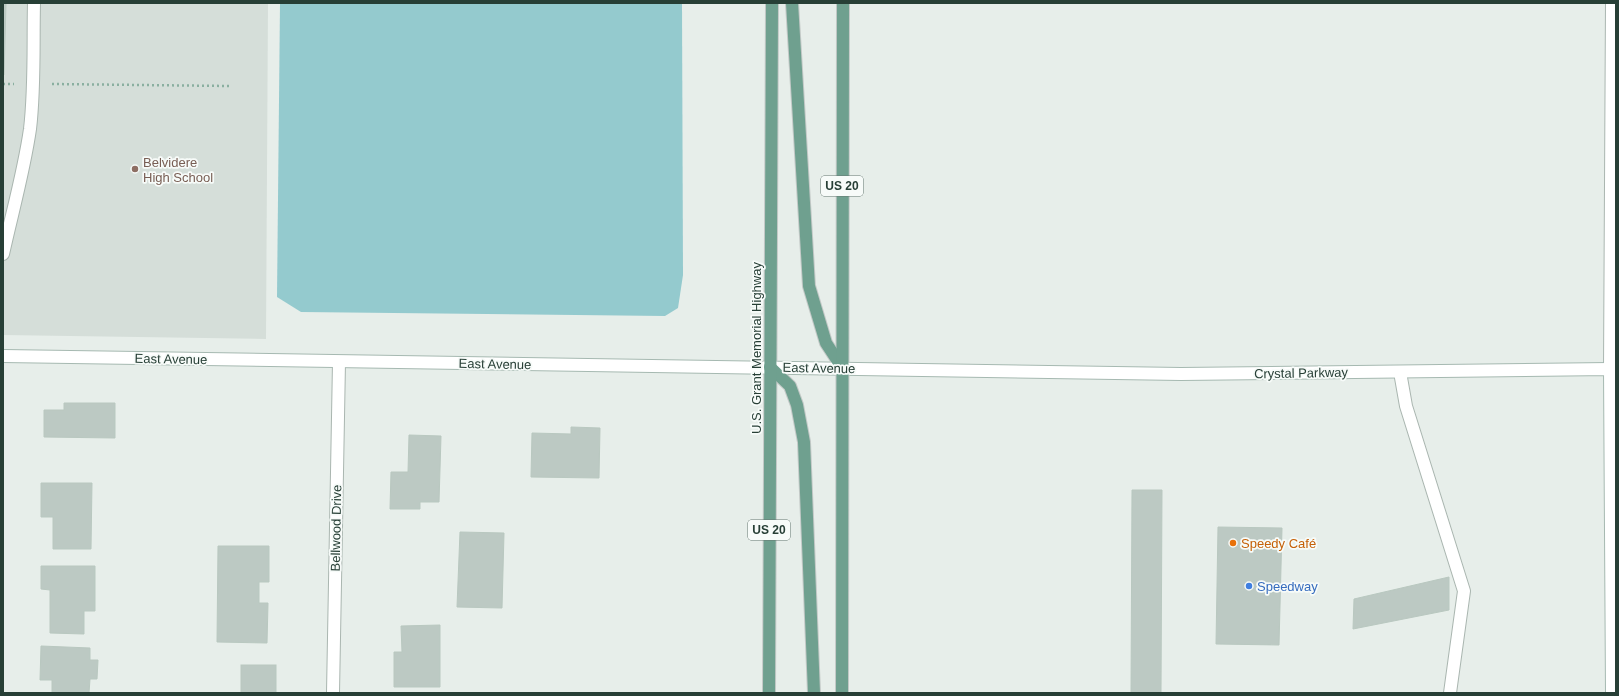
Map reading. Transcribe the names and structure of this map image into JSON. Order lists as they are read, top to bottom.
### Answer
{
  "streets": {
    "main road": ["US 20", "U.S. Grant Memorial Highway"],
    "street": ["East Avenue", "Crystal Parkway", "Bellwood Drive"]
  },
  "crossings": [
    ["US 20", "East Avenue"],
    ["U.S. Grant Memorial Highway", "East Avenue"],
    ["East Avenue", "Crystal Parkway"],
    ["East Avenue", "Bellwood Drive"]
  ],
  "places": ["Belvidere High School", "Speedy Café", "Speedway"]
}
